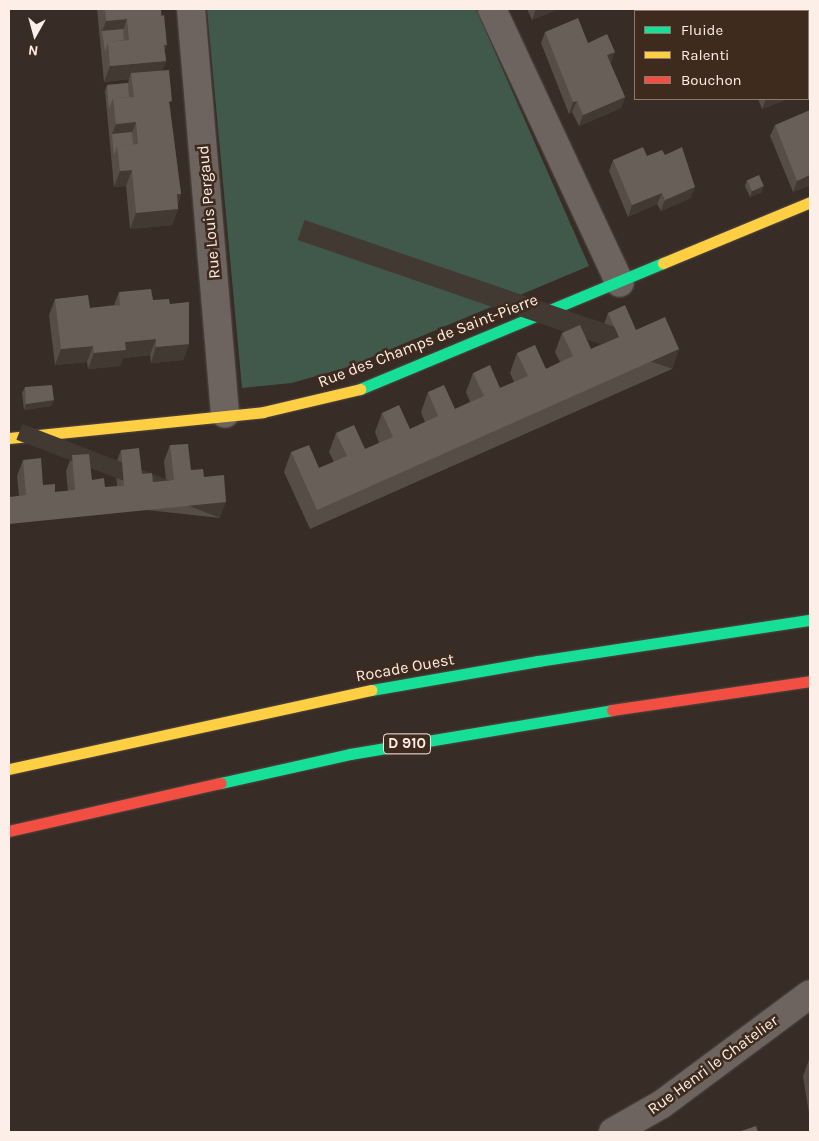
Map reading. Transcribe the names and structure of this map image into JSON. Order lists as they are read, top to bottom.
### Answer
{
  "streets": {
    "main road": ["Rue des Champs de Saint-Pierre", "Rocade Ouest", "D 910"],
    "street": ["Rue Louis Pergaud", "Rue Henri le Chatelier"]
  },
  "crossings": [
    ["Rue Louis Pergaud", "Rue des Champs de Saint-Pierre"]
  ],
  "legend": ["Fluide", "Ralenti", "Bouchon"],
  "north": "bottom"
}
